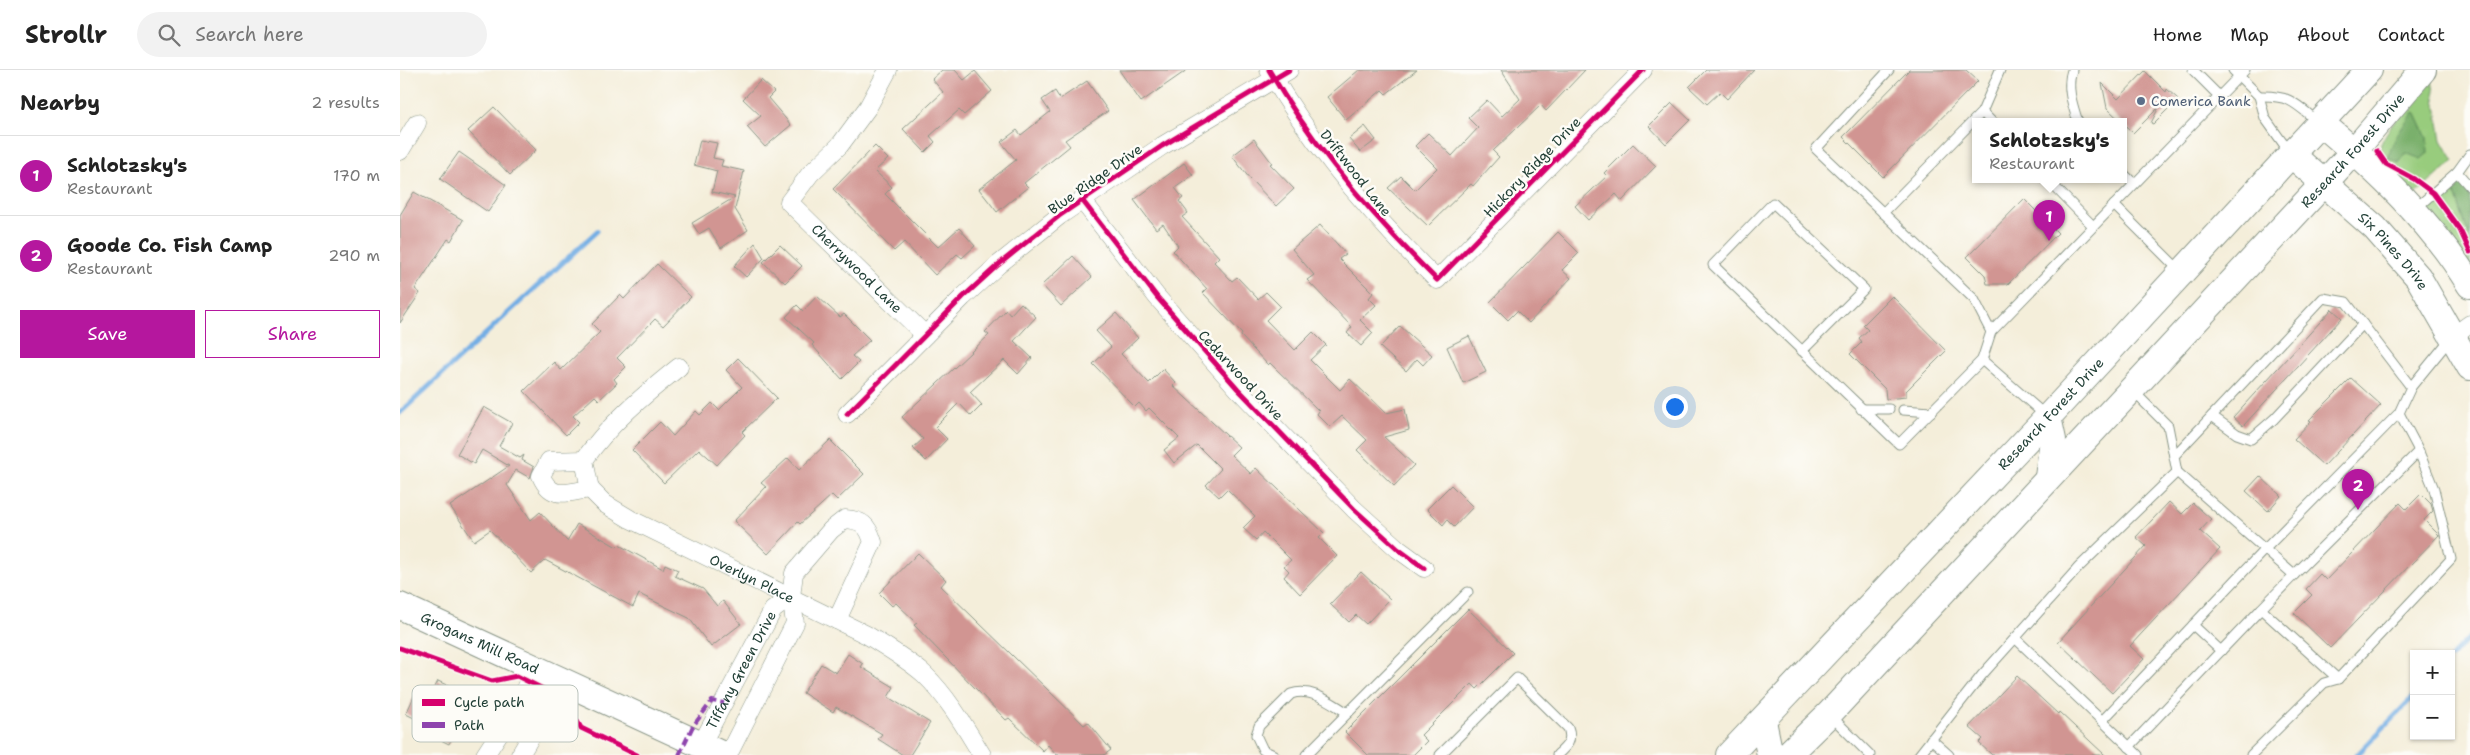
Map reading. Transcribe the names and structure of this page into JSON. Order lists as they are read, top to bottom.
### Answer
{
  "streets": {
    "main road": ["Research Forest Drive", "Six Pines Drive", "Grogans Mill Road"],
    "street": [
      "Hickory Ridge Drive",
      "Driftwood Lane",
      "Blue Ridge Drive",
      "Cherrywood Lane",
      "Cedarwood Drive",
      "Overlyn Place",
      "Tiffany Green Drive"
    ]
  },
  "crossings": [
    ["Research Forest Drive", "Six Pines Drive"],
    ["Hickory Ridge Drive", "Driftwood Lane"],
    ["Driftwood Lane", "Blue Ridge Drive"],
    ["Blue Ridge Drive", "Cherrywood Lane"],
    ["Blue Ridge Drive", "Cedarwood Drive"],
    ["Overlyn Place", "Tiffany Green Drive"],
    ["Grogans Mill Road", "Tiffany Green Drive"]
  ],
  "places": ["Comerica Bank"],
  "legend": ["Cycle path", "Path"],
  "page": {
    "header": "Strollr",
    "search": "Search here",
    "nav": [
      "Home",
      "Map",
      "About",
      "Contact"
    ],
    "heading": ["Nearby", "2 results"],
    "popup": ["Schlotzsky's", "Restaurant"],
    "list": [
      {
        "mark": "1",
        "name": "Schlotzsky's",
        "note": "Restaurant",
        "value": "170 m"
      },
      {
        "mark": "2",
        "name": "Goode Co. Fish Camp",
        "note": "Restaurant",
        "value": "290 m"
      }
    ],
    "pins": ["1", "2"],
    "buttons": ["Save", "Share"],
    "map_buttons": ["+", "−"]
  }
}
